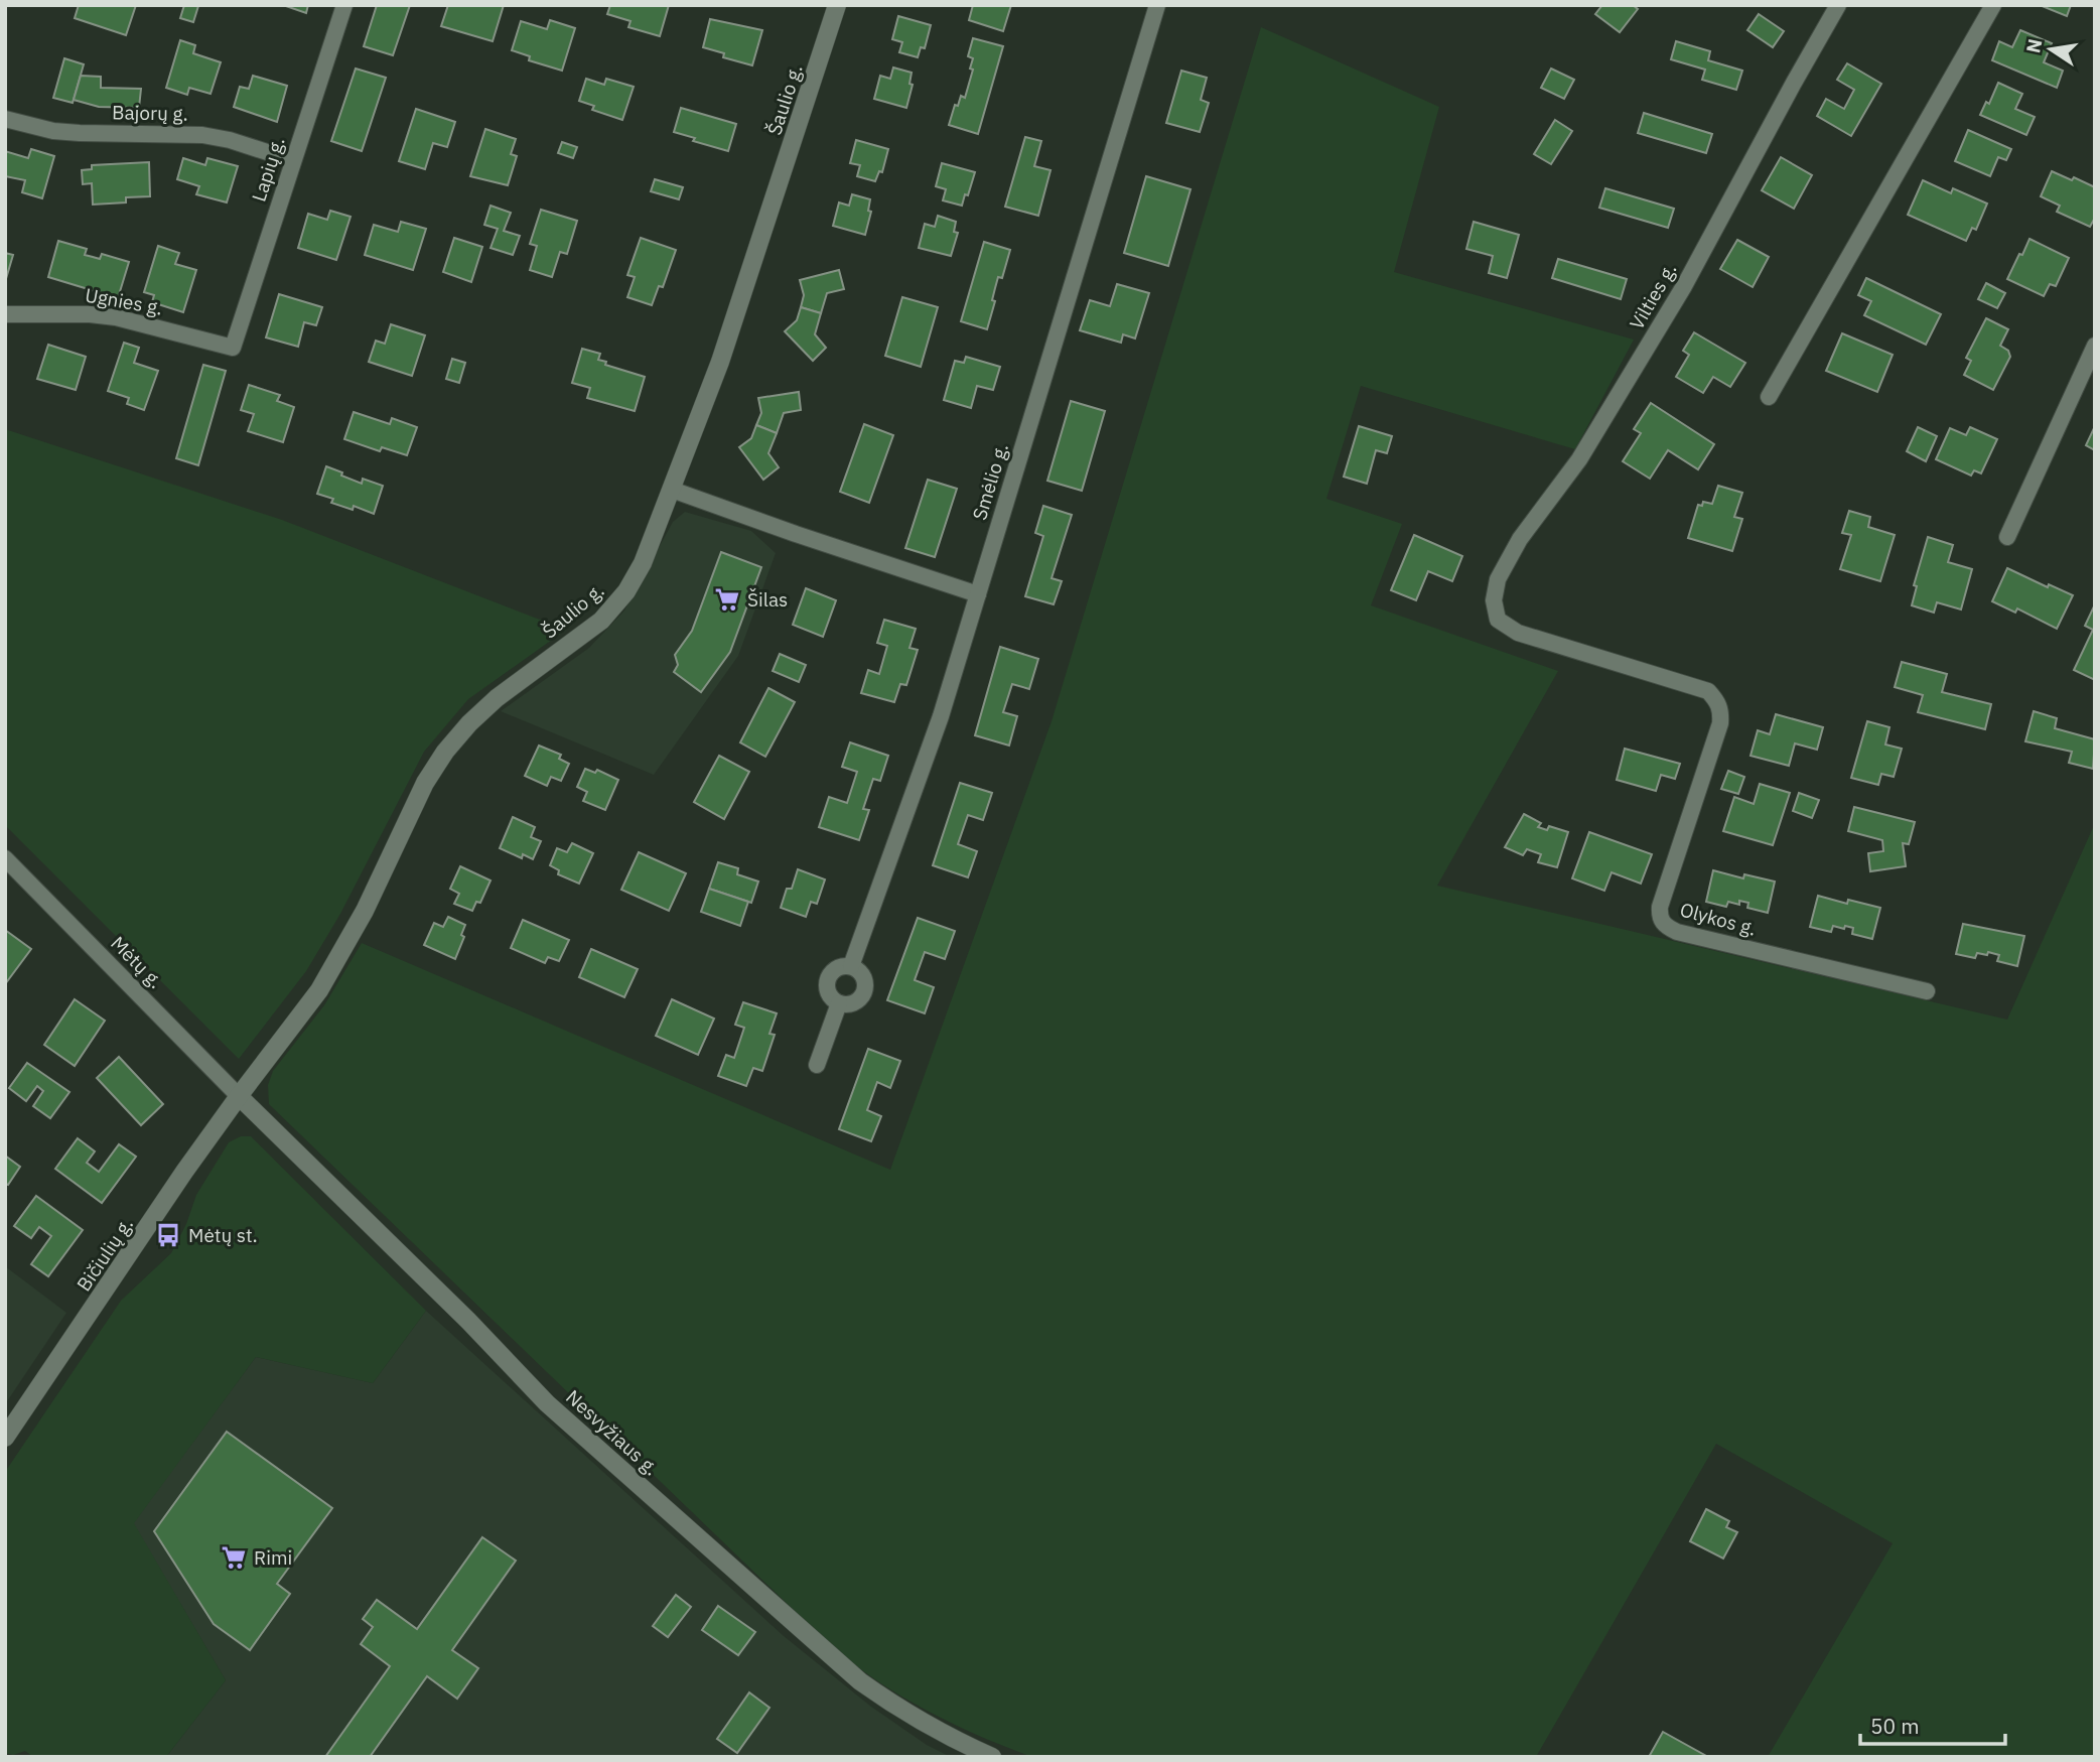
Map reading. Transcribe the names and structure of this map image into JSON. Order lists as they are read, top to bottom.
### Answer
{
  "streets": {
    "street": [
      "Šaulio g.",
      "Bajorų g.",
      "Lapių g.",
      "Vilties g.",
      "Ugnies g.",
      "Smėlio g.",
      "Olykos g.",
      "Mėtų g.",
      "Bičiulių g.",
      "Nesvyžiaus g."
    ]
  },
  "crossings": [
    ["Šaulio g.", "Mėtų g."],
    ["Šaulio g.", "Bičiulių g."],
    ["Šaulio g.", "Nesvyžiaus g."],
    ["Bajorų g.", "Lapių g."],
    ["Lapių g.", "Ugnies g."],
    ["Vilties g.", "Olykos g."],
    ["Mėtų g.", "Bičiulių g."],
    ["Mėtų g.", "Nesvyžiaus g."],
    ["Bičiulių g.", "Nesvyžiaus g."]
  ],
  "places": {
    "supermarket": ["Šilas", "Rimi"],
    "bus stop": ["Mėtų st."]
  },
  "scale_bar": "50 m",
  "north": "left"
}
